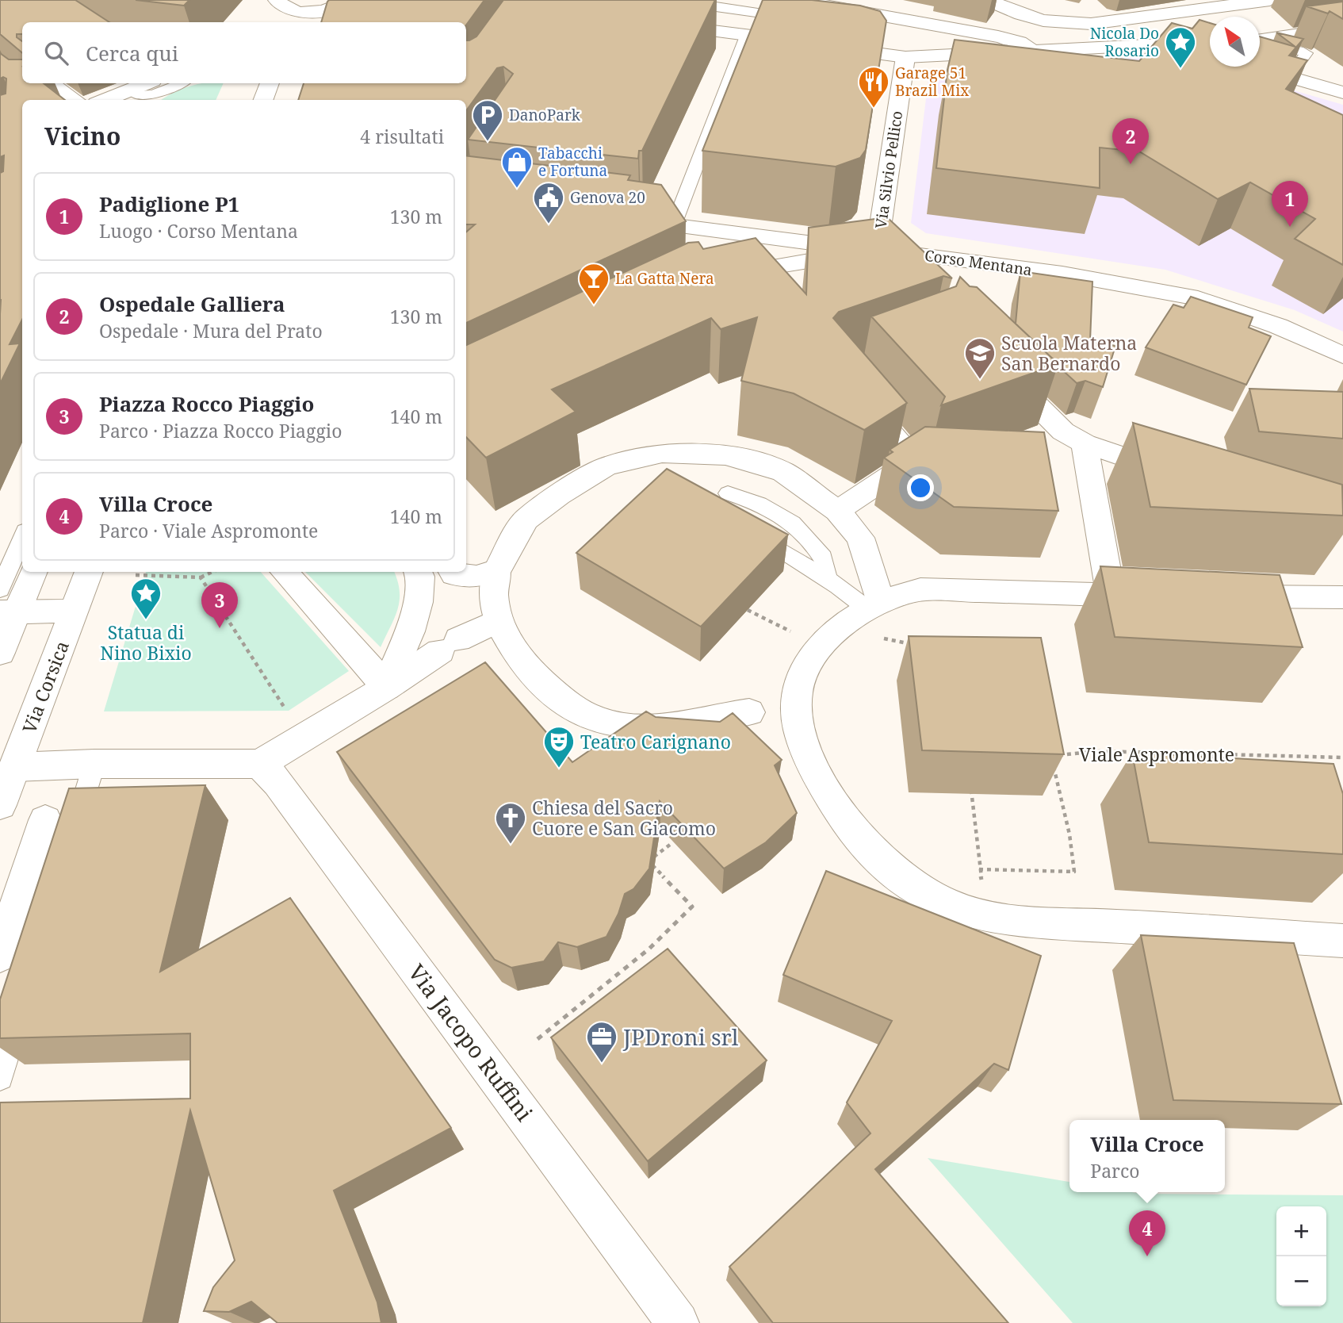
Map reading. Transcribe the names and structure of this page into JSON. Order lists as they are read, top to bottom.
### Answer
{
  "streets": {
    "street": [
      "Via Silvio Pellico",
      "Corso Mentana",
      "Via Corsica",
      "Via Jacopo Ruffini"
    ],
    "path": ["Viale Aspromonte"]
  },
  "crossings": [
    ["Via Silvio Pellico", "Corso Mentana"]
  ],
  "places": {
    "place": ["Nicola Do Rosario", "Statua di Nino Bixio"],
    "restaurant": ["Garage 51 Brazil Mix"],
    "parking": ["DanoPark"],
    "shop": ["Tabacchi e Fortuna"],
    "public building": ["Genova 20"],
    "bar": ["La Gatta Nera"],
    "school or university": ["Scuola Materna San Bernardo"],
    "theatre": ["Teatro Carignano"],
    "church": ["Chiesa del Sacro Cuore e San Giacomo"],
    "office": ["JPDroni srl"]
  },
  "north": "top left",
  "page": {
    "search": "Cerca qui",
    "heading": ["Vicino", "4 risultati"],
    "pins": [
      "2",
      "1",
      "3",
      "4"
    ],
    "list": [
      {
        "mark": "1",
        "name": "Padiglione P1",
        "note": "Luogo · Corso Mentana",
        "value": "130 m"
      },
      {
        "mark": "2",
        "name": "Ospedale Galliera",
        "note": "Ospedale · Mura del Prato",
        "value": "130 m"
      },
      {
        "mark": "3",
        "name": "Piazza Rocco Piaggio",
        "note": "Parco · Piazza Rocco Piaggio",
        "value": "140 m"
      },
      {
        "mark": "4",
        "name": "Villa Croce",
        "note": "Parco · Viale Aspromonte",
        "value": "140 m"
      }
    ],
    "popup": ["Villa Croce", "Parco"],
    "map_buttons": ["+", "−"]
  }
}
